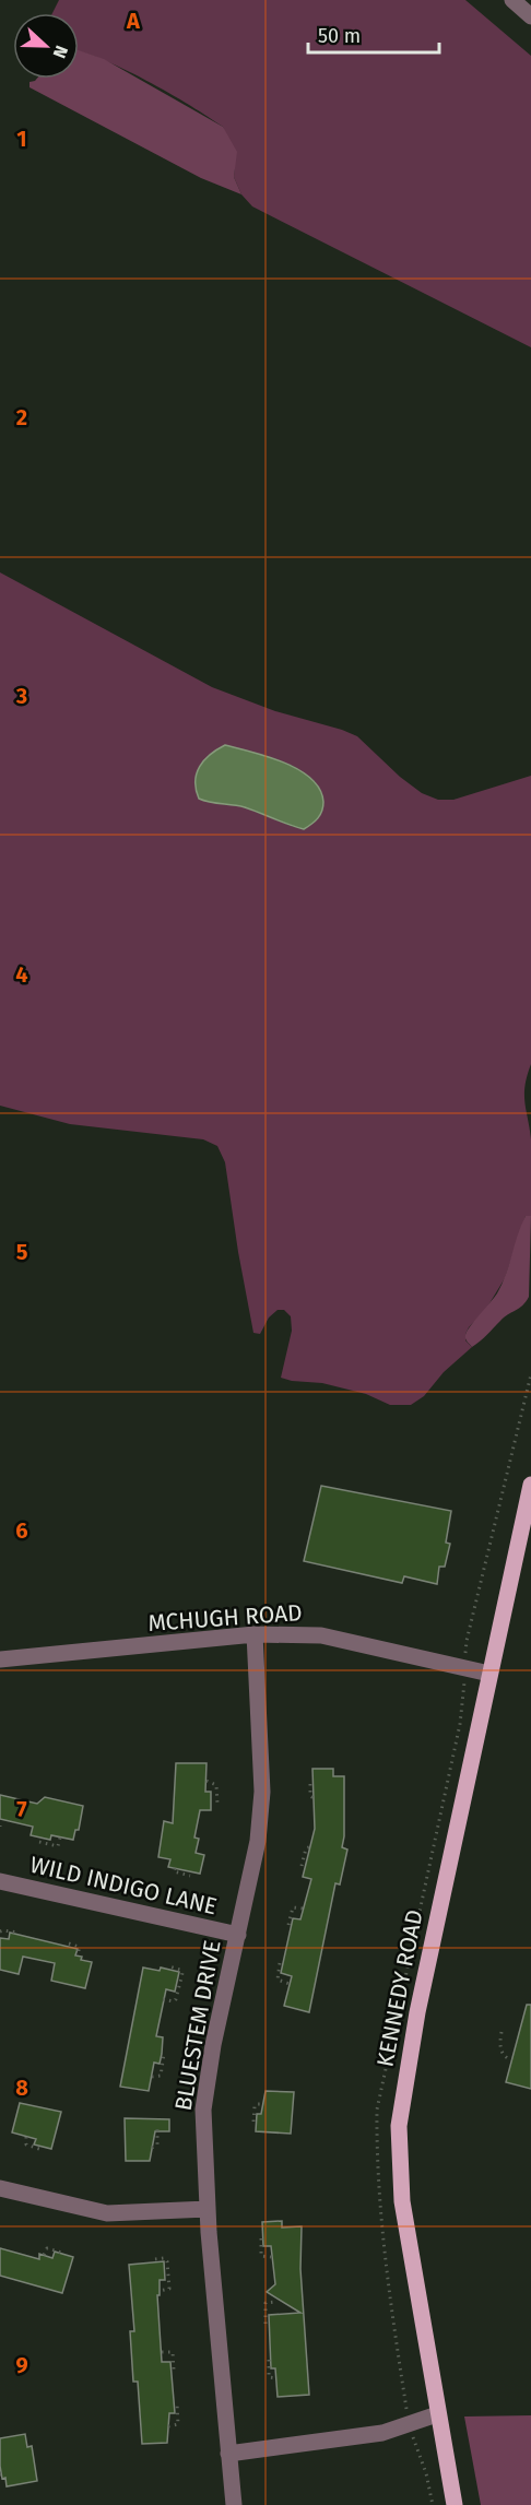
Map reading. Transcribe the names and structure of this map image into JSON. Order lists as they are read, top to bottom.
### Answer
{
  "streets": {
    "main road": ["KENNEDY ROAD"],
    "street": ["MCHUGH ROAD", "WILD INDIGO LANE", "BLUESTEM DRIVE"]
  },
  "crossings": [
    ["MCHUGH ROAD", "KENNEDY ROAD"],
    ["MCHUGH ROAD", "BLUESTEM DRIVE"],
    ["WILD INDIGO LANE", "BLUESTEM DRIVE"]
  ],
  "scale_bar": "50 m",
  "north": "right",
  "grid": {
    "columns": ["A"],
    "rows": [
      "1",
      "2",
      "3",
      "4",
      "5",
      "6",
      "7",
      "8",
      "9"
    ]
  }
}
